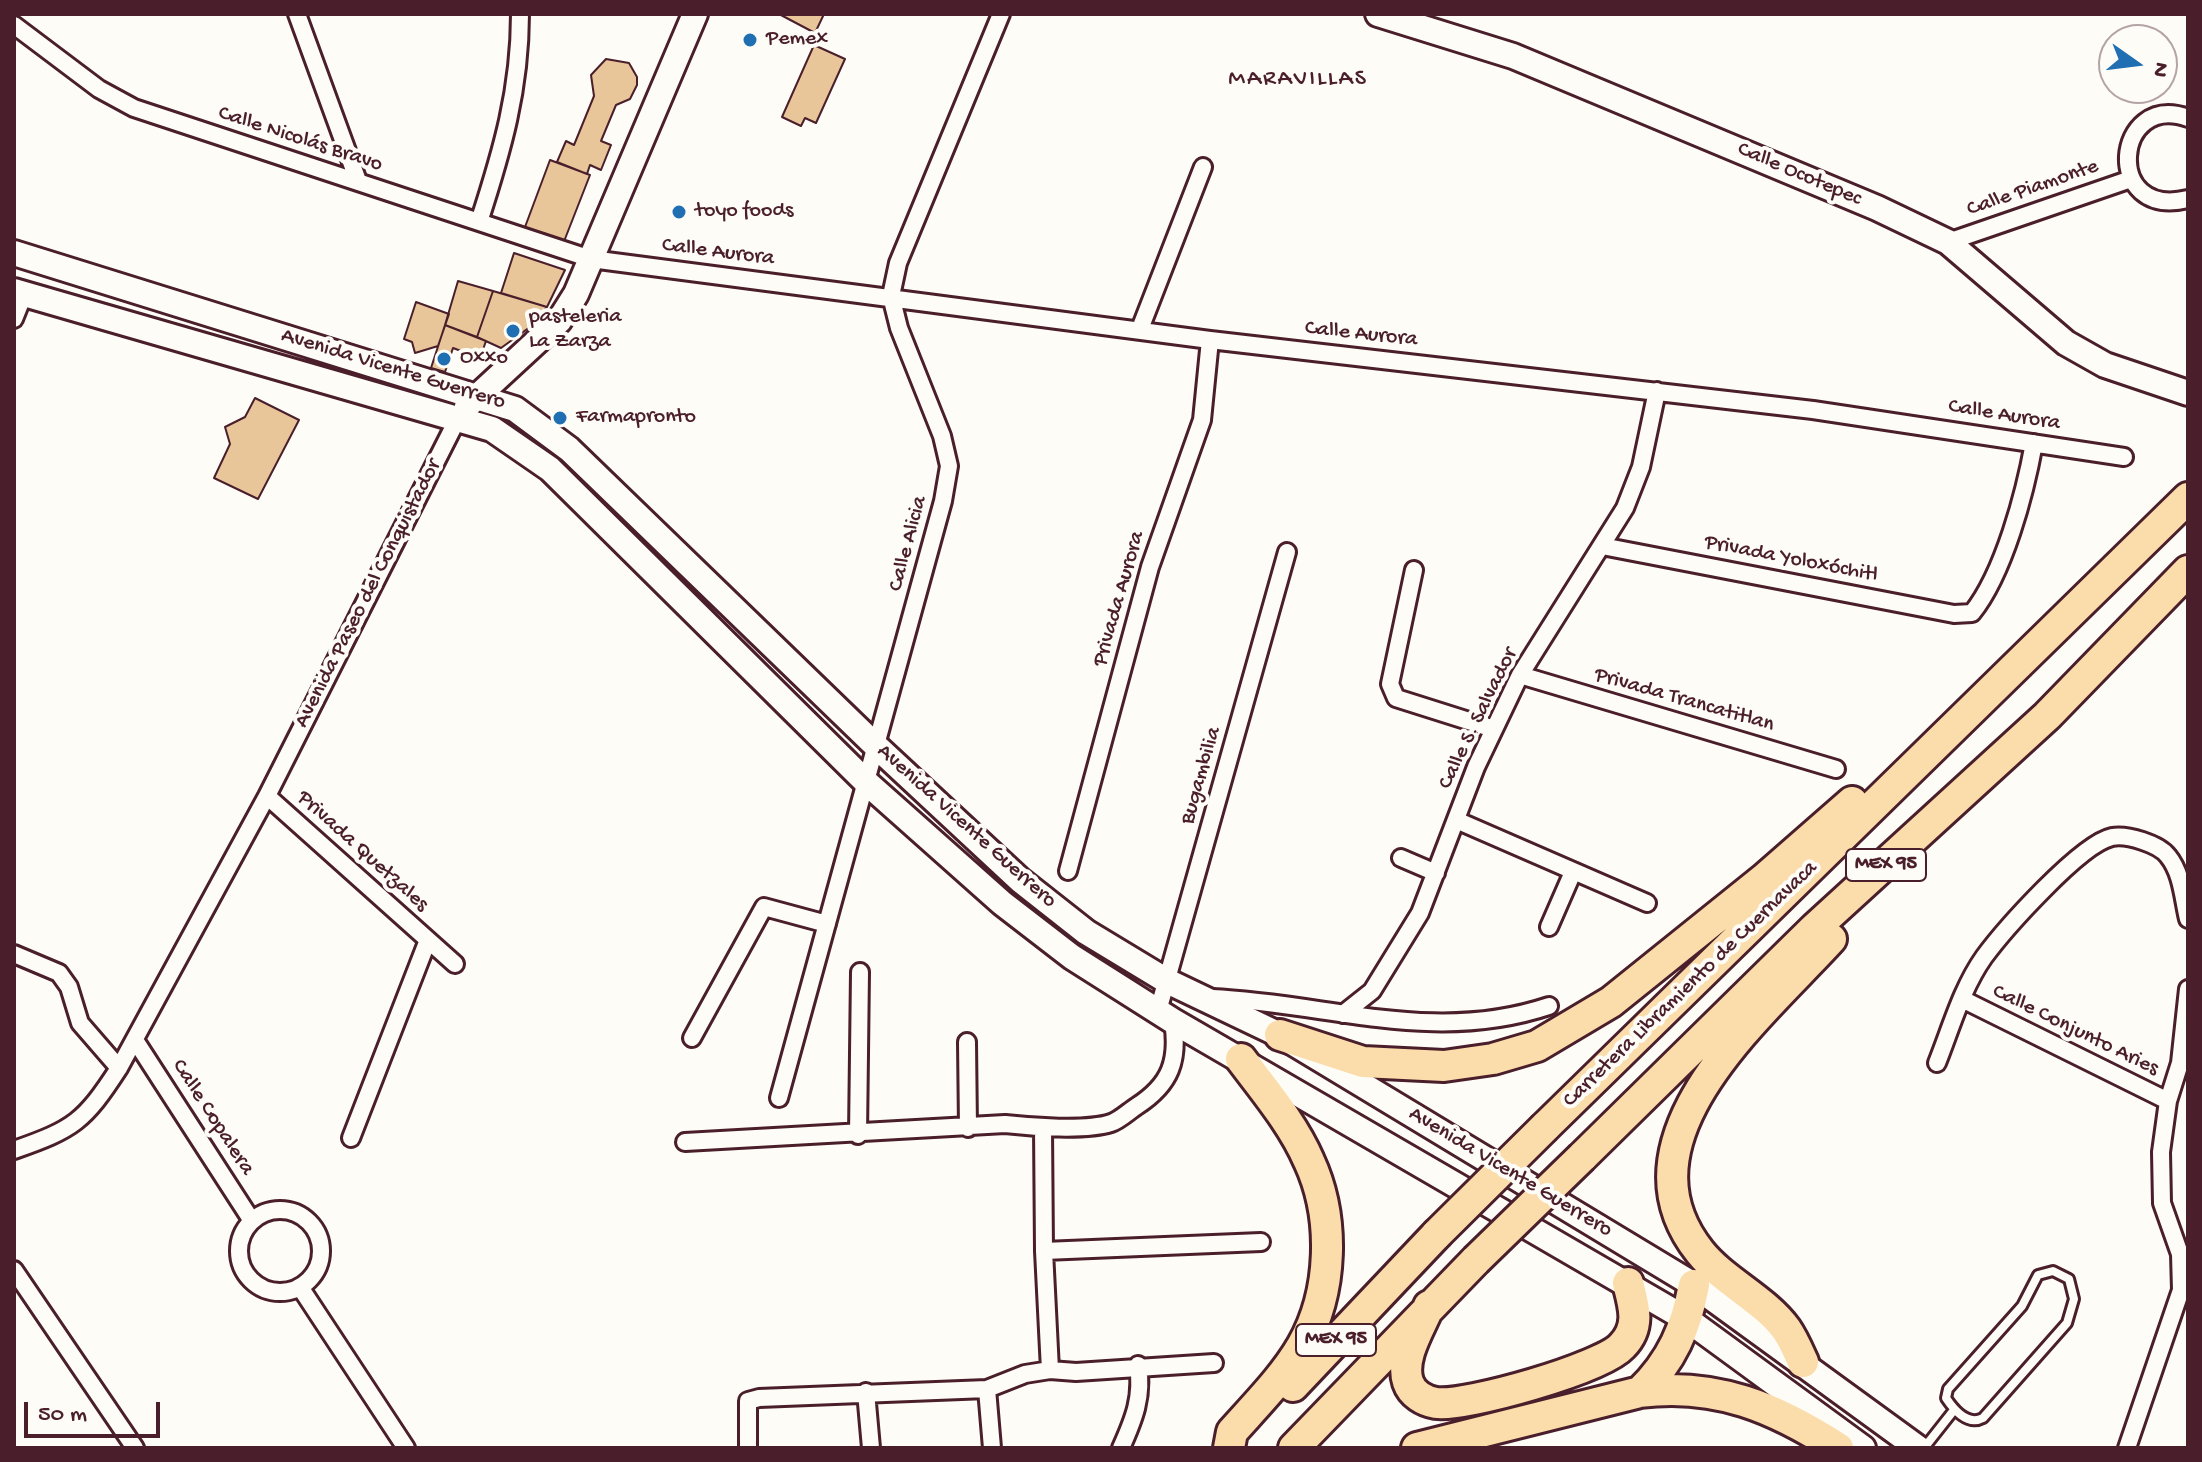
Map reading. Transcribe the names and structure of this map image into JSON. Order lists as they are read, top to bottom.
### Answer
{
  "streets": {
    "highway": ["MEX 95", "Carretera Libramiento de Cuernavaca"],
    "main road": ["Calle Ocotepec", "Avenida Vicente Guerrero", "Avenida Paseo del Conquistador"],
    "street": [
      "Calle Nicolás Bravo",
      "Calle Piamonte",
      "Calle Aurora",
      "Calle Alicia",
      "Privada Yoloxóchitl",
      "Privada Aurora",
      "Privada Trancatitlan",
      "Calle S. Salvador",
      "Bugambilia",
      "Privada Quetzales",
      "Calle Conjunto Aries",
      "Calle Copalera"
    ]
  },
  "crossings": [
    ["Calle Nicolás Bravo", "Calle Aurora"],
    ["Calle Nicolás Bravo", "Avenida Paseo del Conquistador"],
    ["Calle Ocotepec", "Calle Piamonte"],
    ["Calle Aurora", "Calle Alicia"],
    ["Calle Aurora", "Privada Yoloxóchitl"],
    ["Calle Aurora", "Avenida Paseo del Conquistador"],
    ["Calle Aurora", "Privada Aurora"],
    ["Calle Aurora", "Calle S. Salvador"],
    ["Avenida Vicente Guerrero", "Calle Alicia"],
    ["Avenida Vicente Guerrero", "Avenida Paseo del Conquistador"],
    ["Avenida Vicente Guerrero", "Bugambilia"],
    ["Privada Yoloxóchitl", "Calle S. Salvador"],
    ["Avenida Paseo del Conquistador", "Privada Quetzales"],
    ["Avenida Paseo del Conquistador", "Calle Copalera"],
    ["Privada Trancatitlan", "Calle S. Salvador"]
  ],
  "districts": ["MARAVILLAS"],
  "places": [
    "Pemex",
    "toyo foods",
    "pasteleria La Zarza",
    "Oxxo",
    "Farmapronto"
  ],
  "scale_bar": "50 m",
  "north": "right"
}
